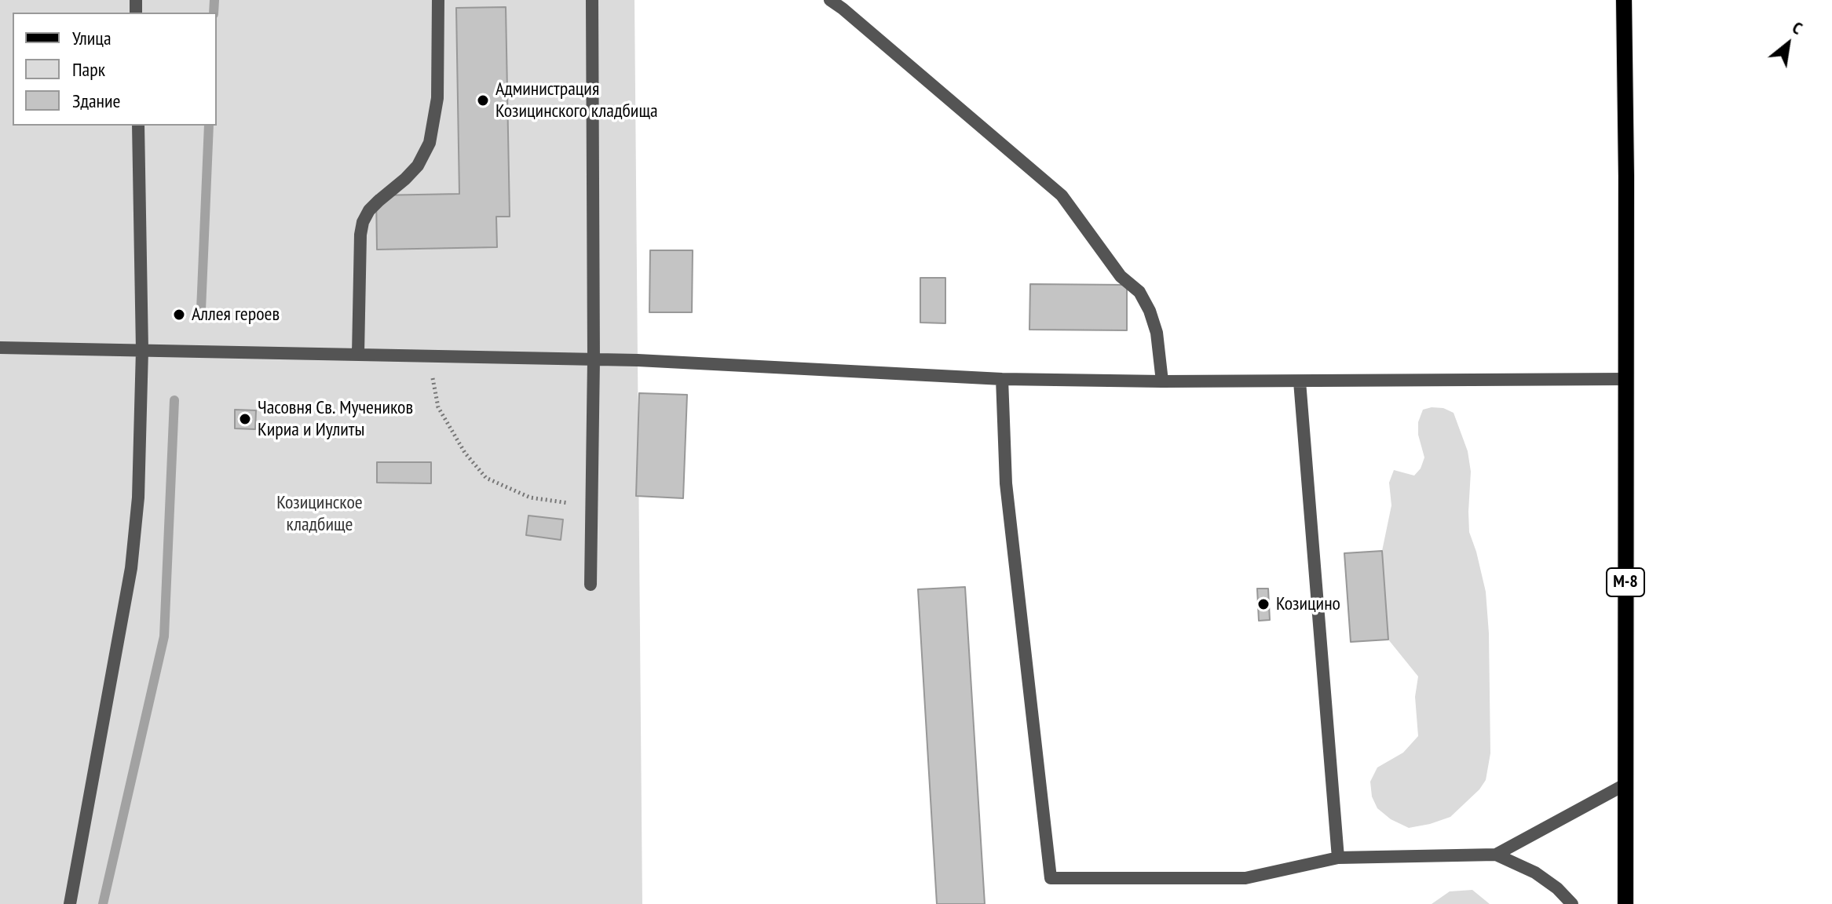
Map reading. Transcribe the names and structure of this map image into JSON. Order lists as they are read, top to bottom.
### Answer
{
  "streets": {
    "main road": ["М-8"]
  },
  "parks": ["Козицинское кладбище"],
  "places": [
    "Администрация Козицинского кладбища",
    "Аллея героев",
    "Часовня Св. Мучеников Кириа и Иулиты",
    "Козицино"
  ],
  "legend": ["Улица", "Парк", "Здание"],
  "north": "top right"
}
